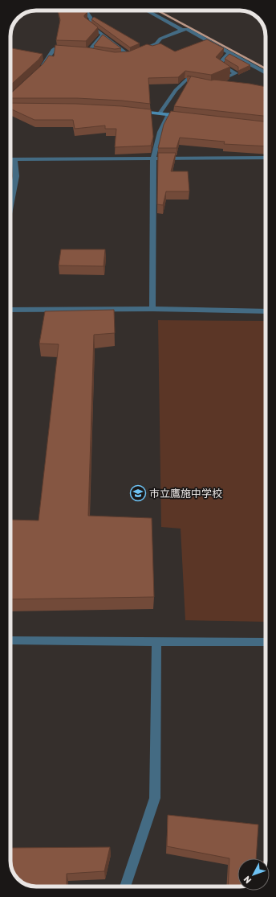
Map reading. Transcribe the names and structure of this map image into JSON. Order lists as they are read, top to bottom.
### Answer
{
  "places": {
    "school or university": ["市立鷹施中学校"]
  },
  "north": "bottom left"
}
